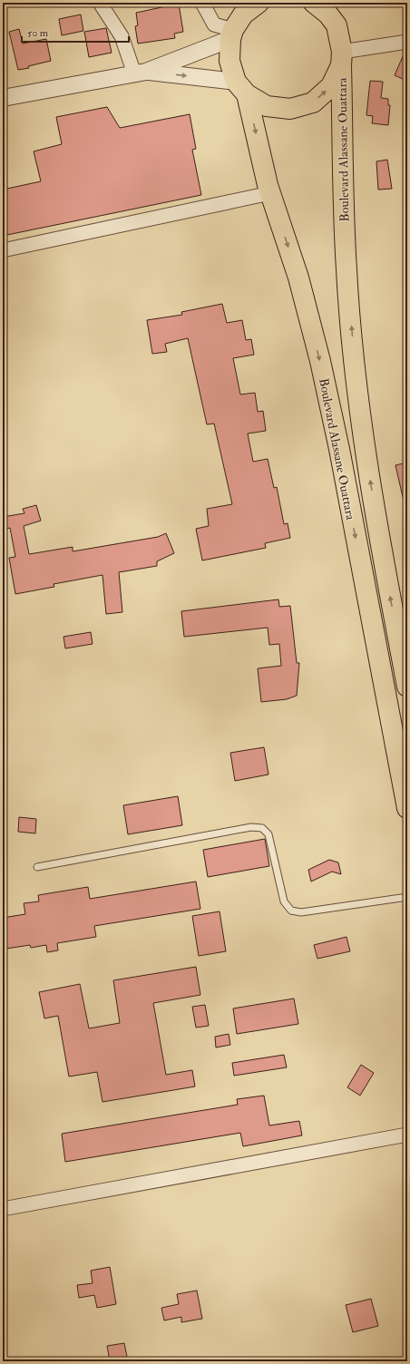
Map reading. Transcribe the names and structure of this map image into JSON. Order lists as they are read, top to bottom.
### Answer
{
  "streets": {
    "main road": ["Boulevard Alassane Ouattara"]
  },
  "scale_bar": "50 m"
}
